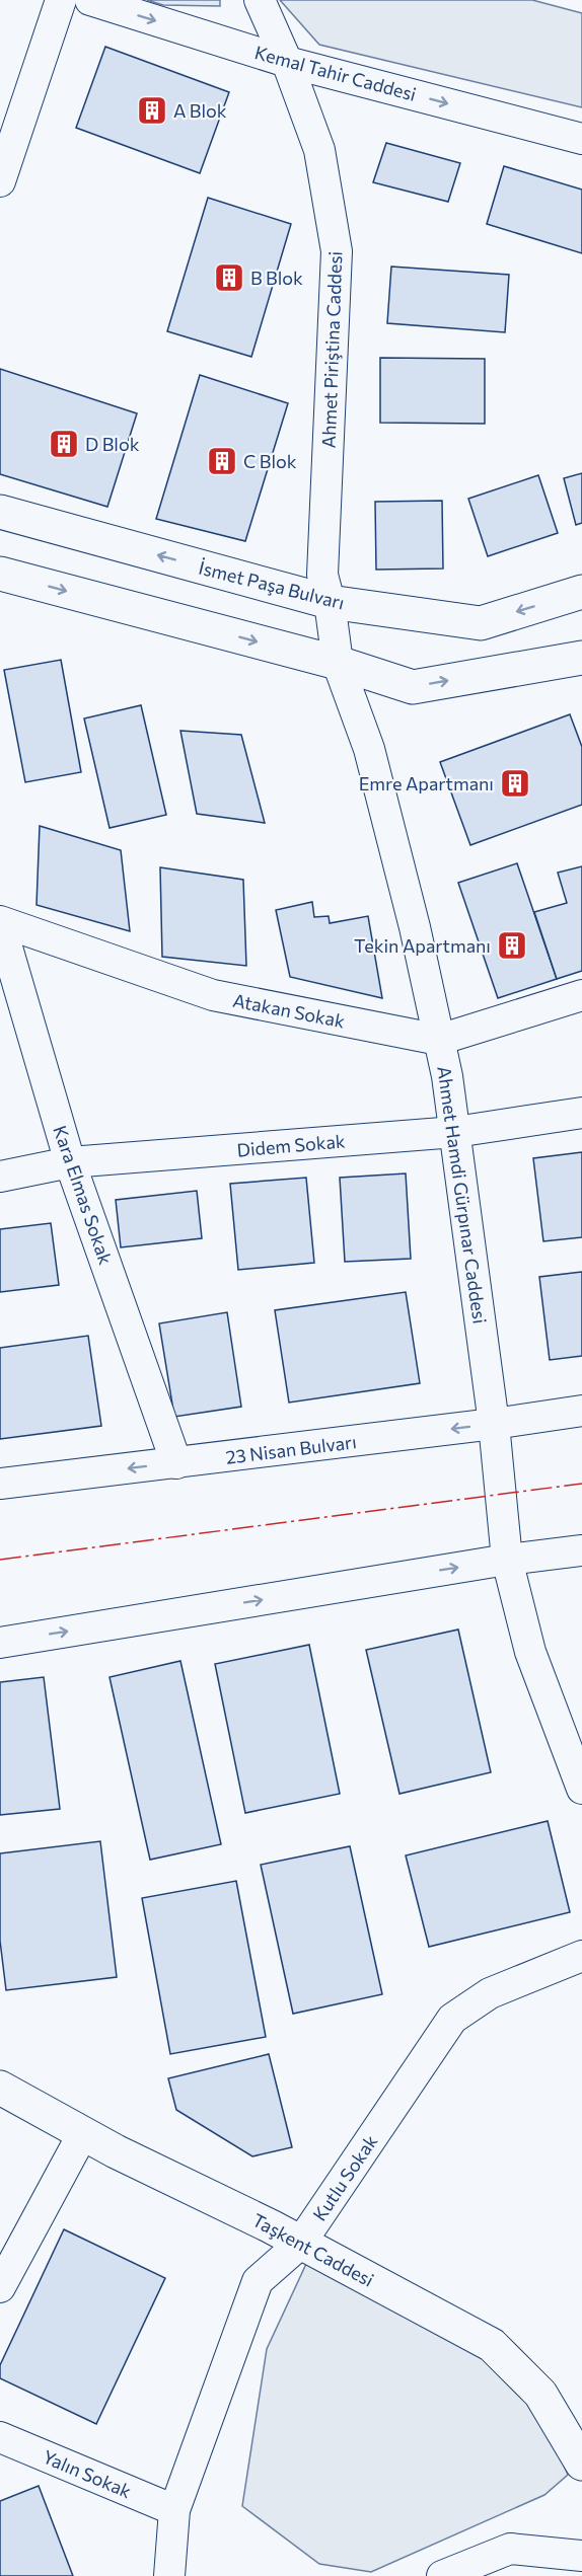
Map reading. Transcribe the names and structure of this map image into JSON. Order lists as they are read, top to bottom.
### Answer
{
  "streets": {
    "street": [
      "Kemal Tahir Caddesi",
      "Ahmet Piriştina Caddesi",
      "İsmet Paşa Bulvarı",
      "Atakan Sokak",
      "Didem Sokak",
      "Kara Elmas Sokak",
      "Ahmet Hamdi Gürpınar Caddesi",
      "23 Nisan Bulvarı",
      "Kutlu Sokak",
      "Taşkent Caddesi",
      "Yalın Sokak"
    ]
  },
  "crossings": [
    ["Kemal Tahir Caddesi", "Ahmet Piriştina Caddesi"],
    ["Ahmet Piriştina Caddesi", "İsmet Paşa Bulvarı"],
    ["Ahmet Piriştina Caddesi", "Ahmet Hamdi Gürpınar Caddesi"],
    ["İsmet Paşa Bulvarı", "Ahmet Hamdi Gürpınar Caddesi"],
    ["Atakan Sokak", "Kara Elmas Sokak"],
    ["Atakan Sokak", "Ahmet Hamdi Gürpınar Caddesi"],
    ["Didem Sokak", "Kara Elmas Sokak"],
    ["Didem Sokak", "Ahmet Hamdi Gürpınar Caddesi"],
    ["Kara Elmas Sokak", "23 Nisan Bulvarı"],
    ["Ahmet Hamdi Gürpınar Caddesi", "23 Nisan Bulvarı"],
    ["Kutlu Sokak", "Taşkent Caddesi"],
    ["Kutlu Sokak", "Yalın Sokak"]
  ],
  "one_way": ["Kemal Tahir Caddesi"],
  "places": {
    "building": [
      "A Blok",
      "B Blok",
      "D Blok",
      "C Blok",
      "Emre Apartmanı",
      "Tekin Apartmanı"
    ]
  }
}
